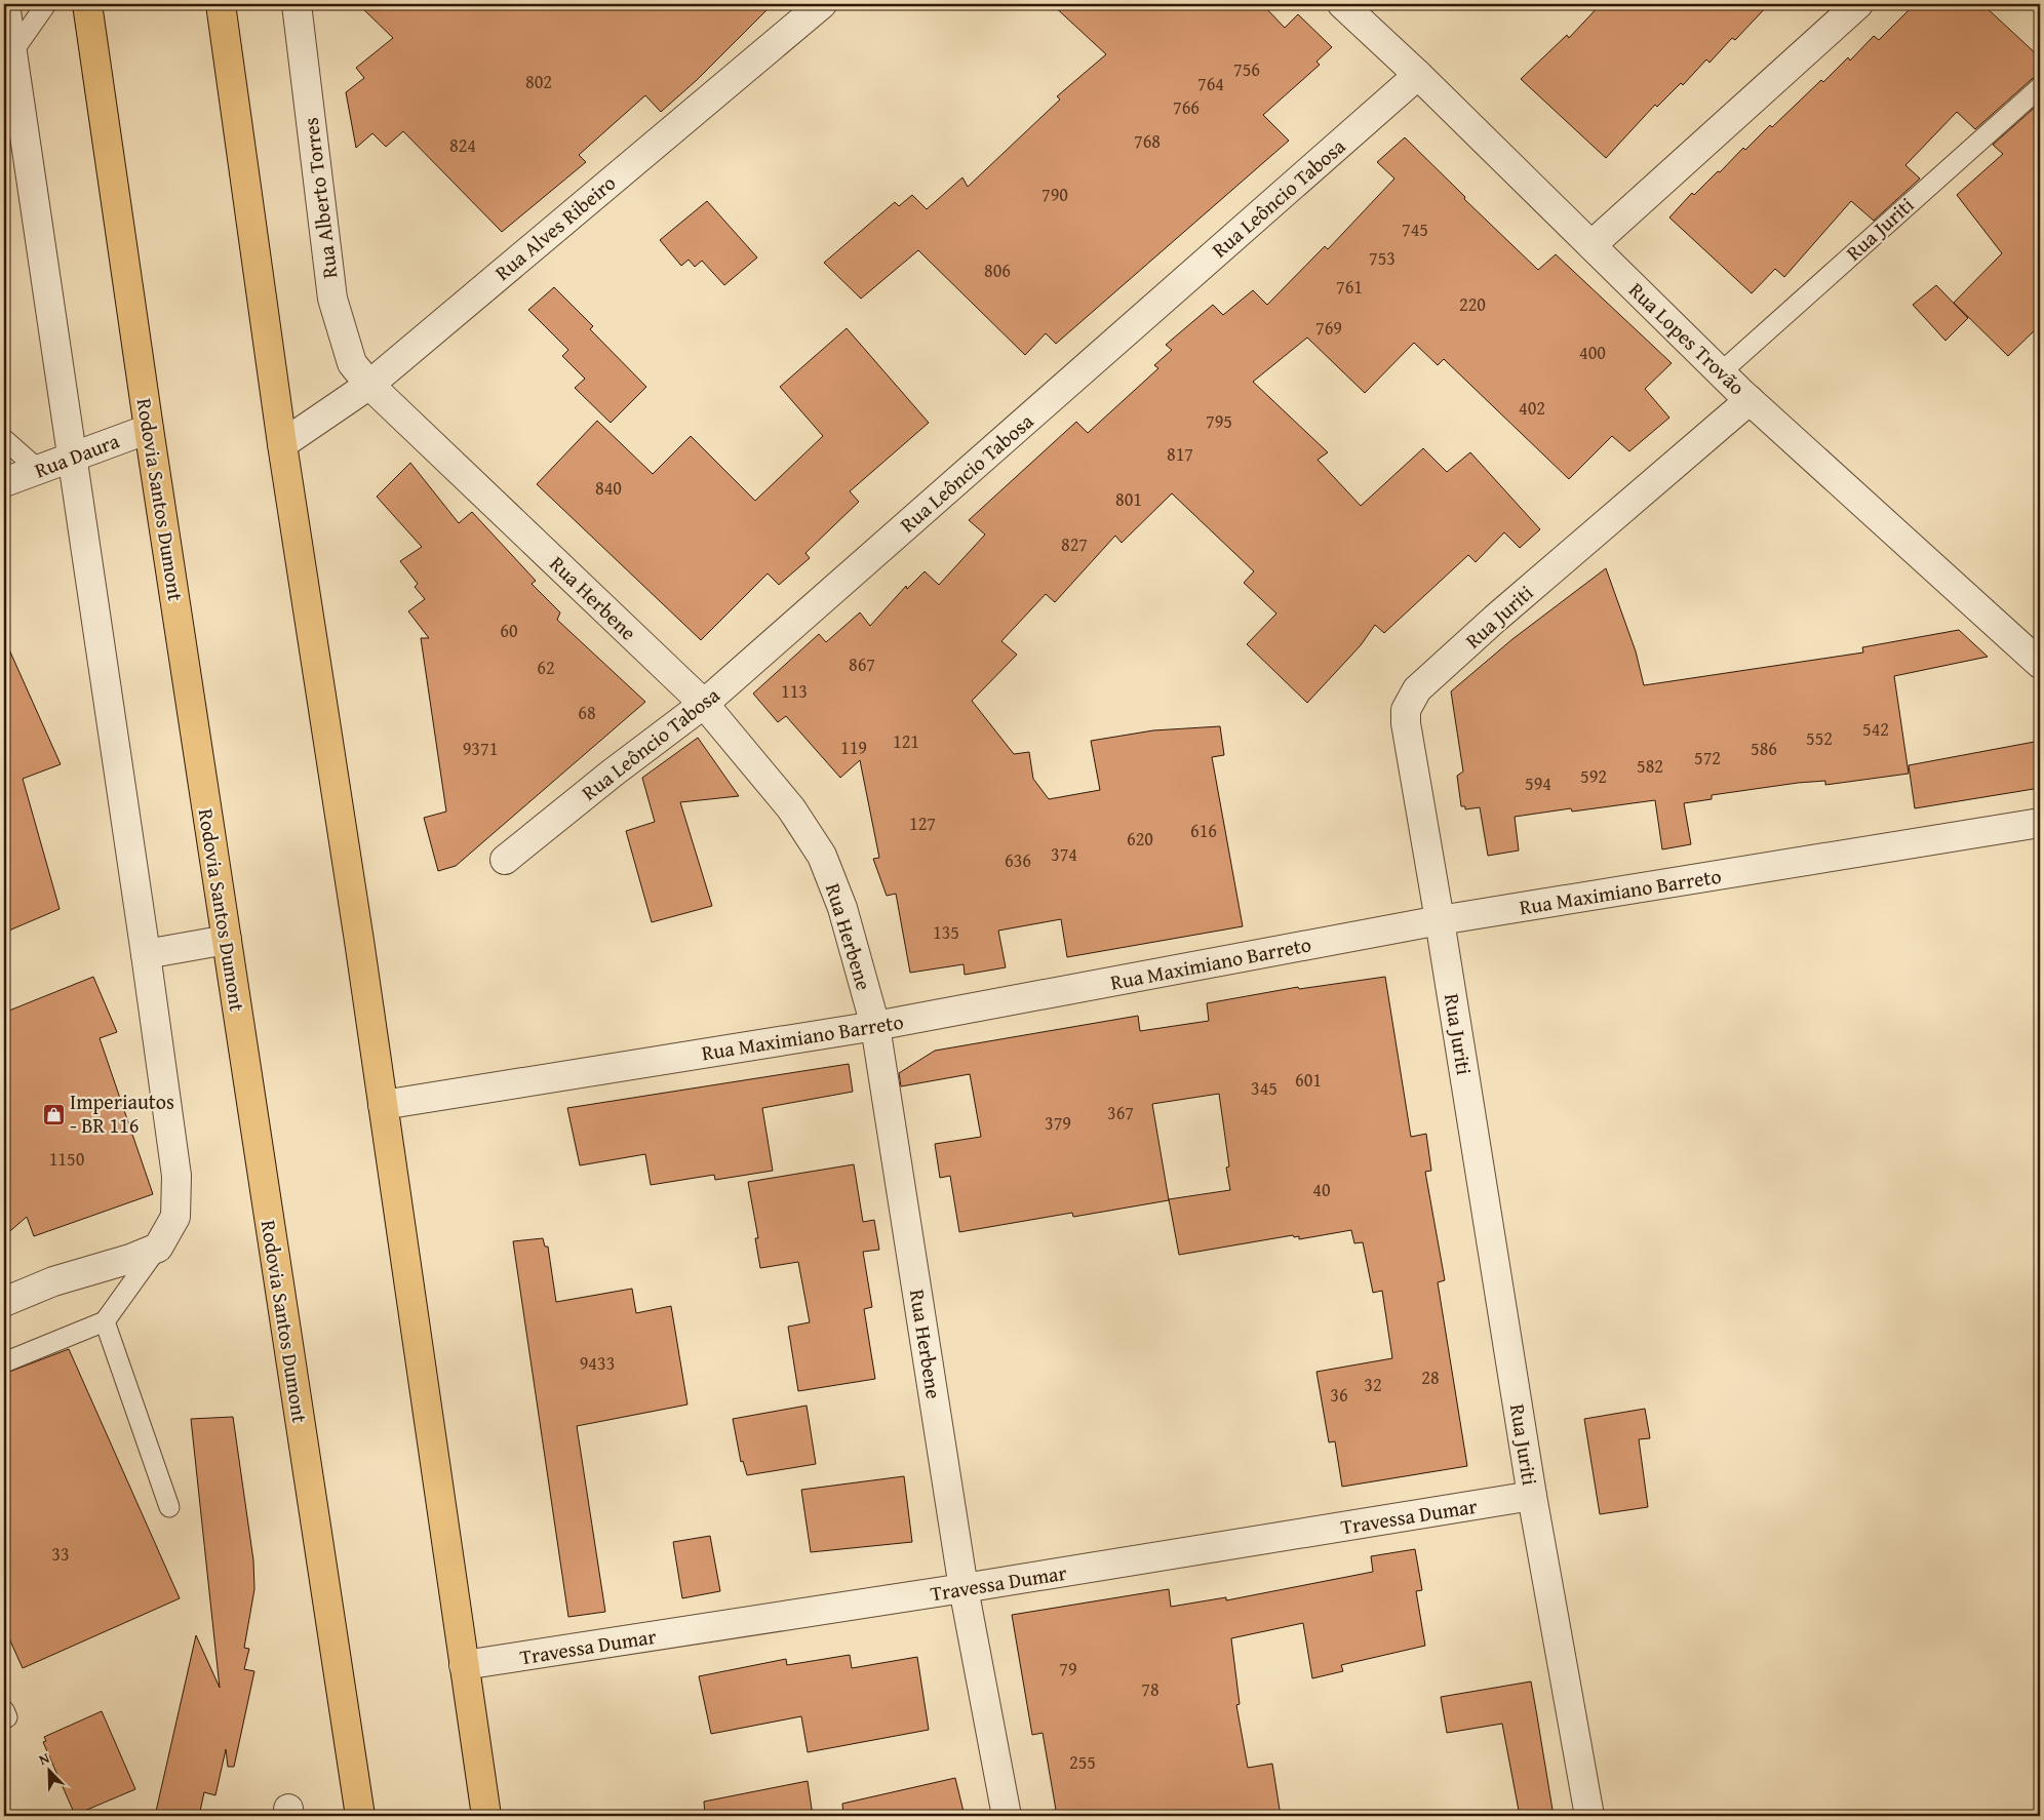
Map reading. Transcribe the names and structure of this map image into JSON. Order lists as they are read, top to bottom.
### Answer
{
  "streets": {
    "highway": ["Rodovia Santos Dumont"],
    "street": [
      "Rua Alberto Torres",
      "Rua Leôncio Tabosa",
      "Rua Alves Ribeiro",
      "Rua Juriti",
      "Rua Lopes Trovão",
      "Rua Daura",
      "Rua Herbene",
      "Rua Maximiano Barreto",
      "Travessa Dumar"
    ]
  },
  "crossings": [
    ["Rua Alberto Torres", "Rua Alves Ribeiro"],
    ["Rua Alberto Torres", "Rua Herbene"],
    ["Rua Leôncio Tabosa", "Rua Lopes Trovão"],
    ["Rua Leôncio Tabosa", "Rua Herbene"],
    ["Rua Alves Ribeiro", "Rua Herbene"],
    ["Rua Juriti", "Rua Lopes Trovão"],
    ["Rua Juriti", "Rua Maximiano Barreto"],
    ["Rua Juriti", "Travessa Dumar"],
    ["Rua Daura", "Rodovia Santos Dumont"],
    ["Rua Herbene", "Rua Maximiano Barreto"],
    ["Rua Herbene", "Travessa Dumar"]
  ],
  "places": {
    "shop": ["Imperiautos - BR 116"]
  },
  "house_numbers": [
    "756",
    "802",
    "764",
    "766",
    "768",
    "824",
    "790",
    "745",
    "753",
    "806",
    "761",
    "220",
    "769",
    "400",
    "402",
    "795",
    "817",
    "840",
    "801",
    "827",
    "60",
    "867",
    "62",
    "113",
    "68",
    "542",
    "552",
    "121",
    "119",
    "9371",
    "586",
    "572",
    "582",
    "592",
    "594",
    "127",
    "616",
    "620",
    "374",
    "636",
    "135",
    "601",
    "345",
    "367",
    "379",
    "1150",
    "40",
    "9433",
    "28",
    "32",
    "36",
    "33",
    "79",
    "78",
    "255"
  ],
  "north": "top left"
}
